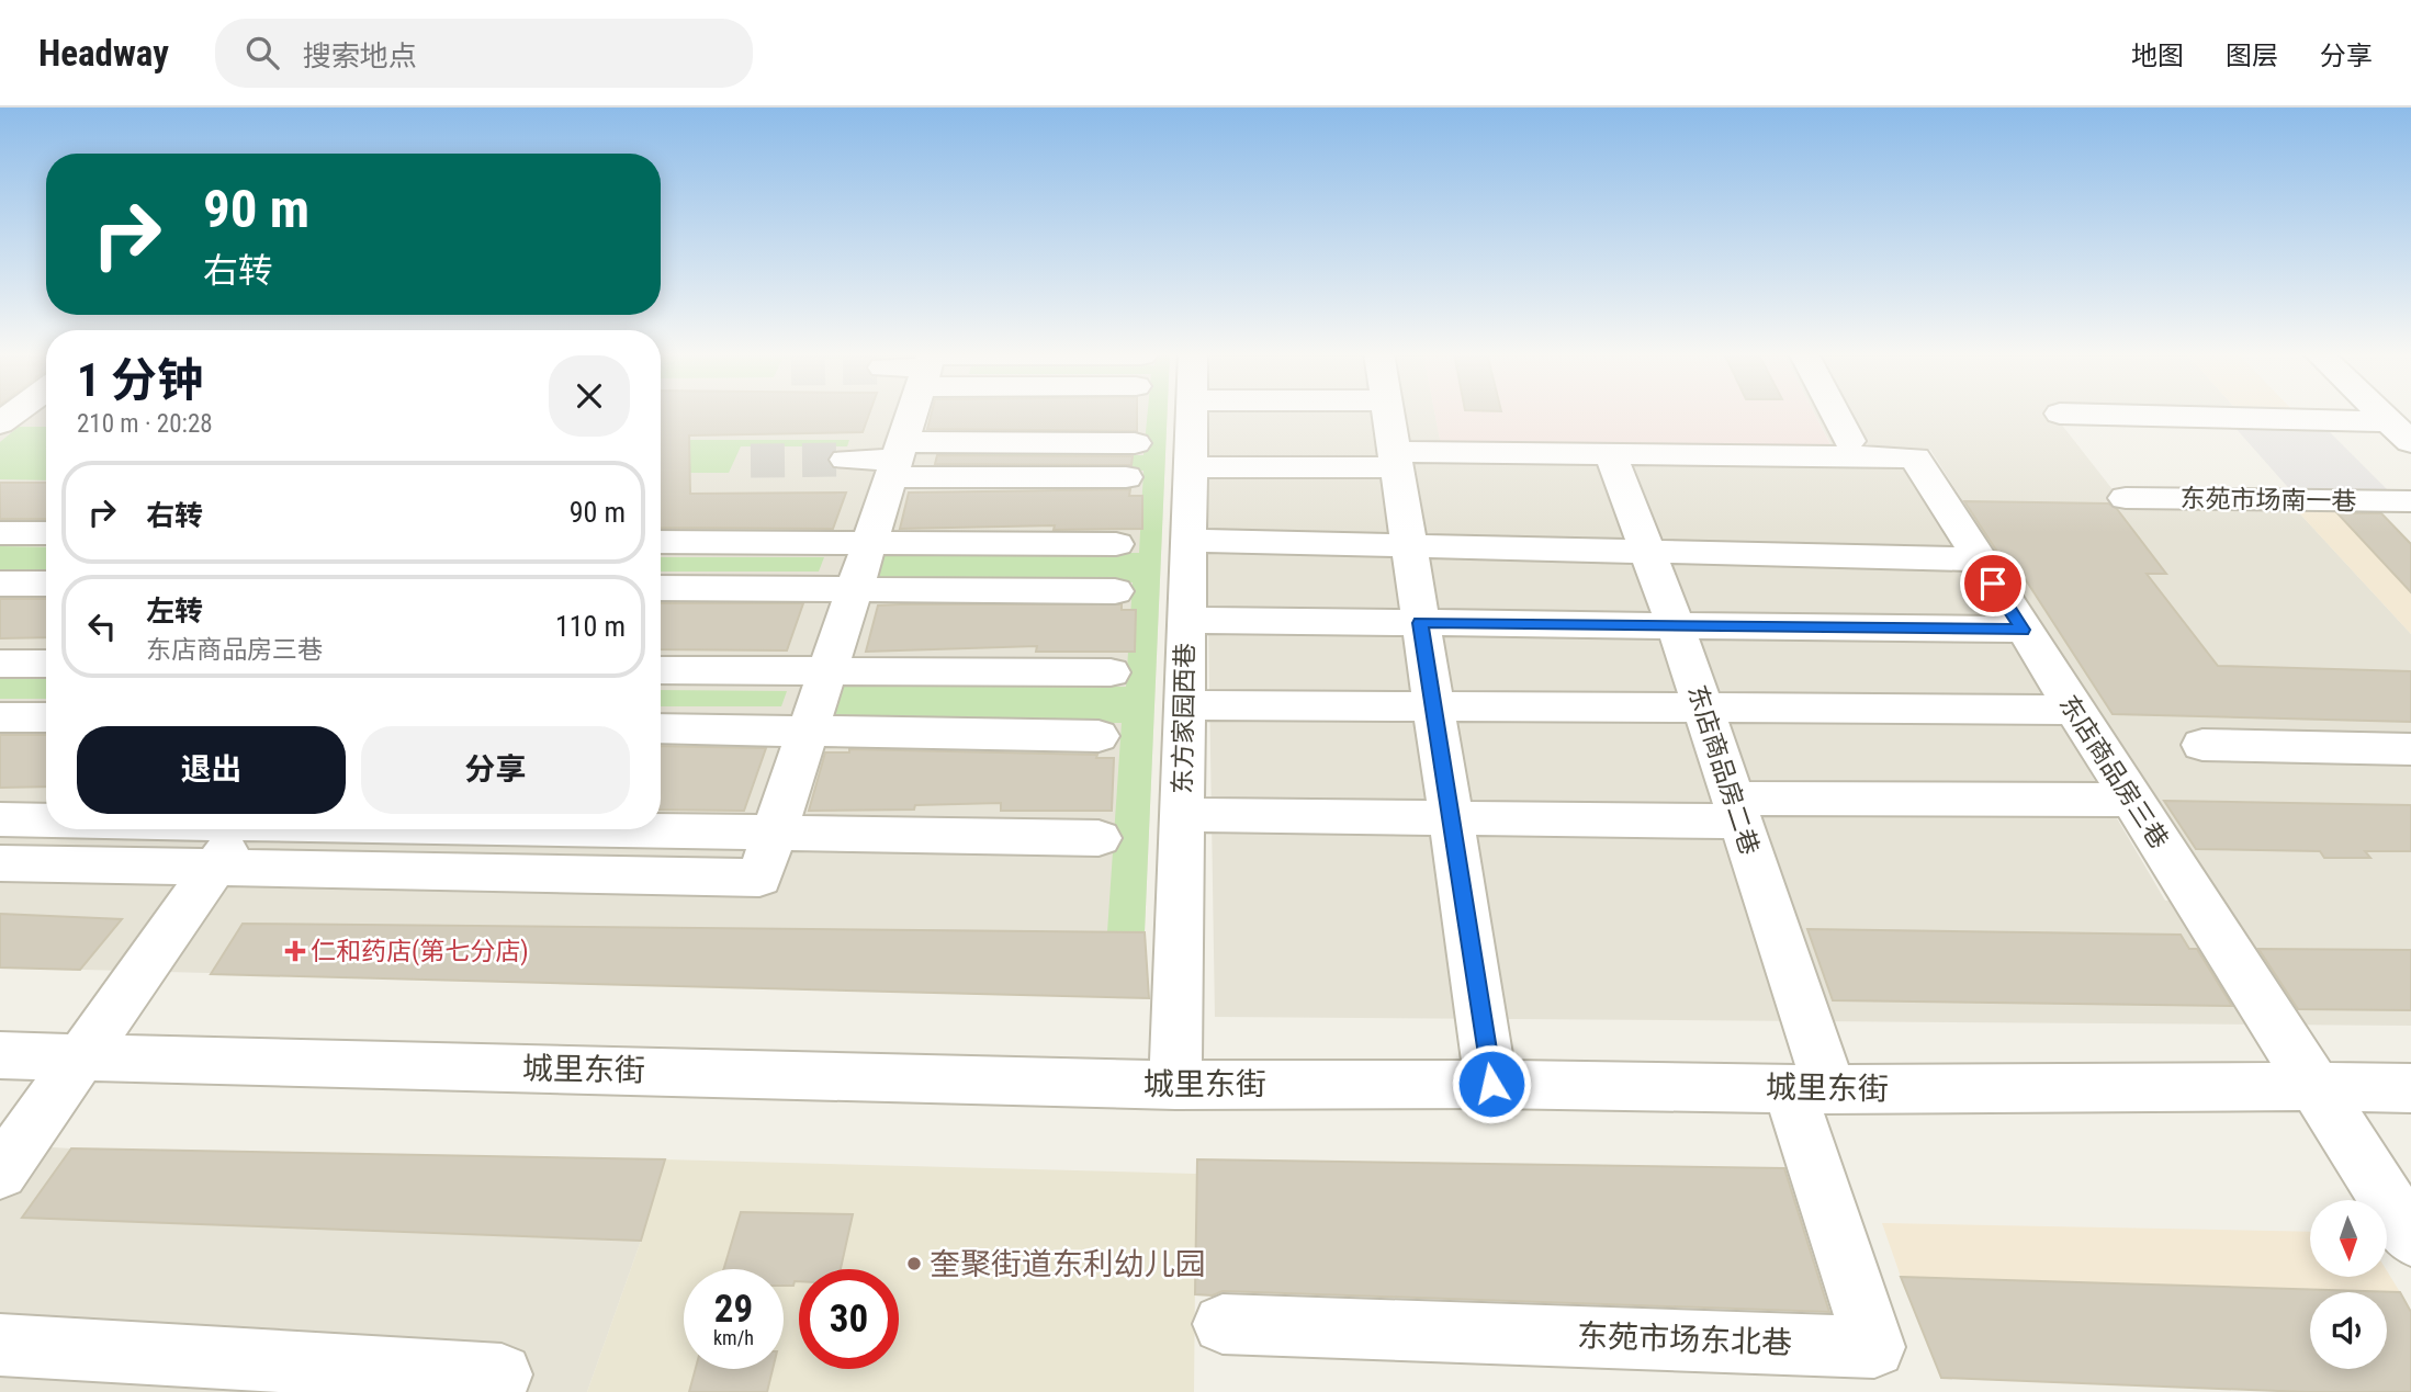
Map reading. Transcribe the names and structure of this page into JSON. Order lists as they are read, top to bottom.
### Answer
{
  "streets": {
    "street": [
      "东苑市场南一巷",
      "东方家园西巷",
      "东店商品房二巷",
      "东店商品房三巷",
      "城里东街",
      "东苑市场东北巷"
    ]
  },
  "crossings": [
    ["东方家园西巷", "城里东街"],
    ["东店商品房二巷", "东店商品房三巷"],
    ["东店商品房二巷", "城里东街"],
    ["东店商品房二巷", "东苑市场东北巷"],
    ["东店商品房三巷", "城里东街"],
    ["城里东街", "东苑市场东北巷"]
  ],
  "places": {
    "health": ["仁和药店(第七分店)"],
    "other": ["奎聚街道东利幼儿园"]
  },
  "north": "bottom",
  "page": {
    "header": "Headway",
    "search": "搜索地点",
    "nav": ["地图", "图层", "分享"],
    "turn": ["90 m", "右转"],
    "heading": ["1 分钟", "210 m · 20:28"],
    "list": [
      {
        "name": "右转",
        "value": "90 m"
      },
      {
        "name": "左转",
        "note": "东店商品房三巷",
        "value": "110 m"
      }
    ],
    "buttons": ["退出", "分享"],
    "speed": "29 km/h",
    "limit": "30"
  }
}
